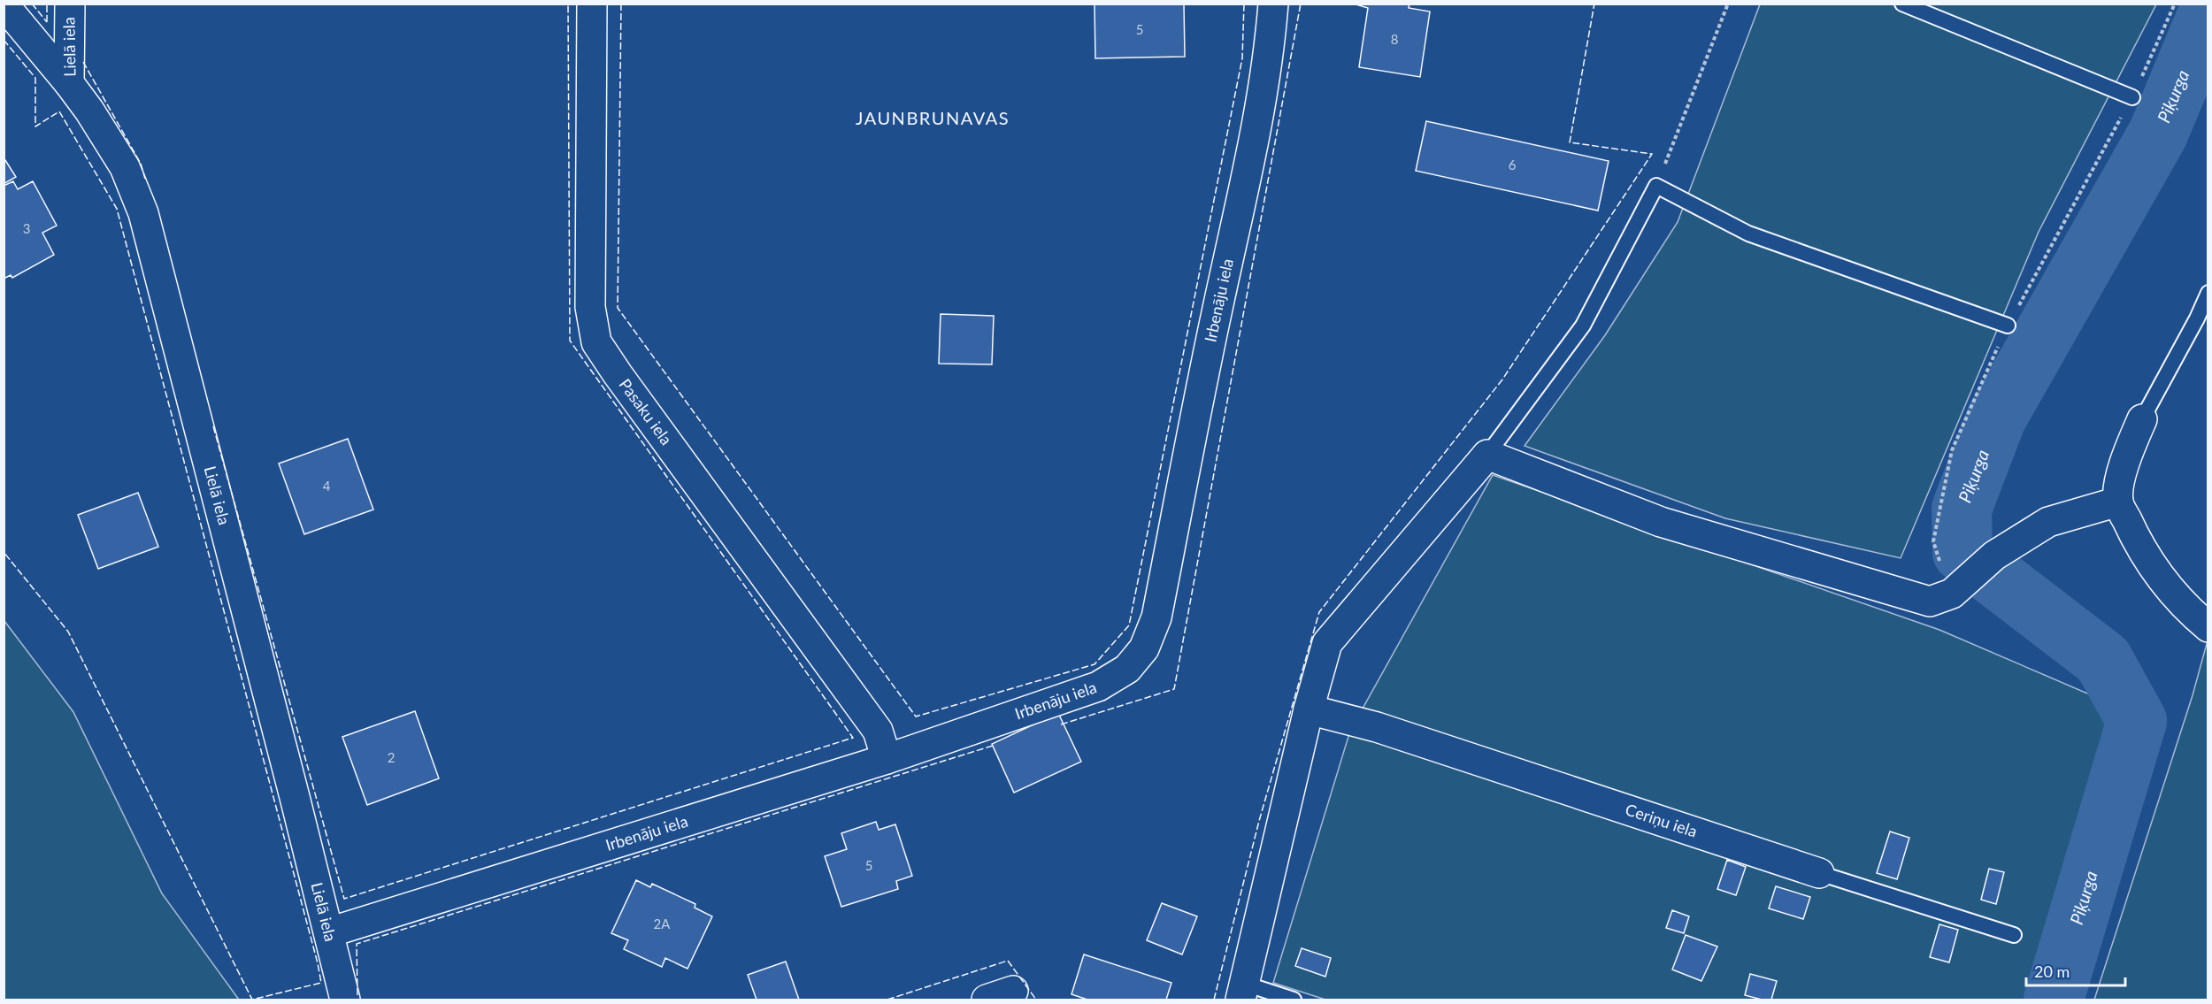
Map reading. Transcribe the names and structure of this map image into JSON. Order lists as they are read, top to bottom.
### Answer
{
  "streets": {
    "street": [
      "Lielā iela",
      "Irbenāju iela",
      "Pasaku iela",
      "Ceriņu iela"
    ]
  },
  "crossings": [
    ["Lielā iela", "Irbenāju iela"],
    ["Irbenāju iela", "Pasaku iela"]
  ],
  "districts": ["JAUNBRUNAVAS"],
  "water": ["Piķurga"],
  "house_numbers": [
    "5",
    "8",
    "6",
    "3",
    "4",
    "2",
    "5",
    "2A"
  ],
  "scale_bar": "20 m"
}
